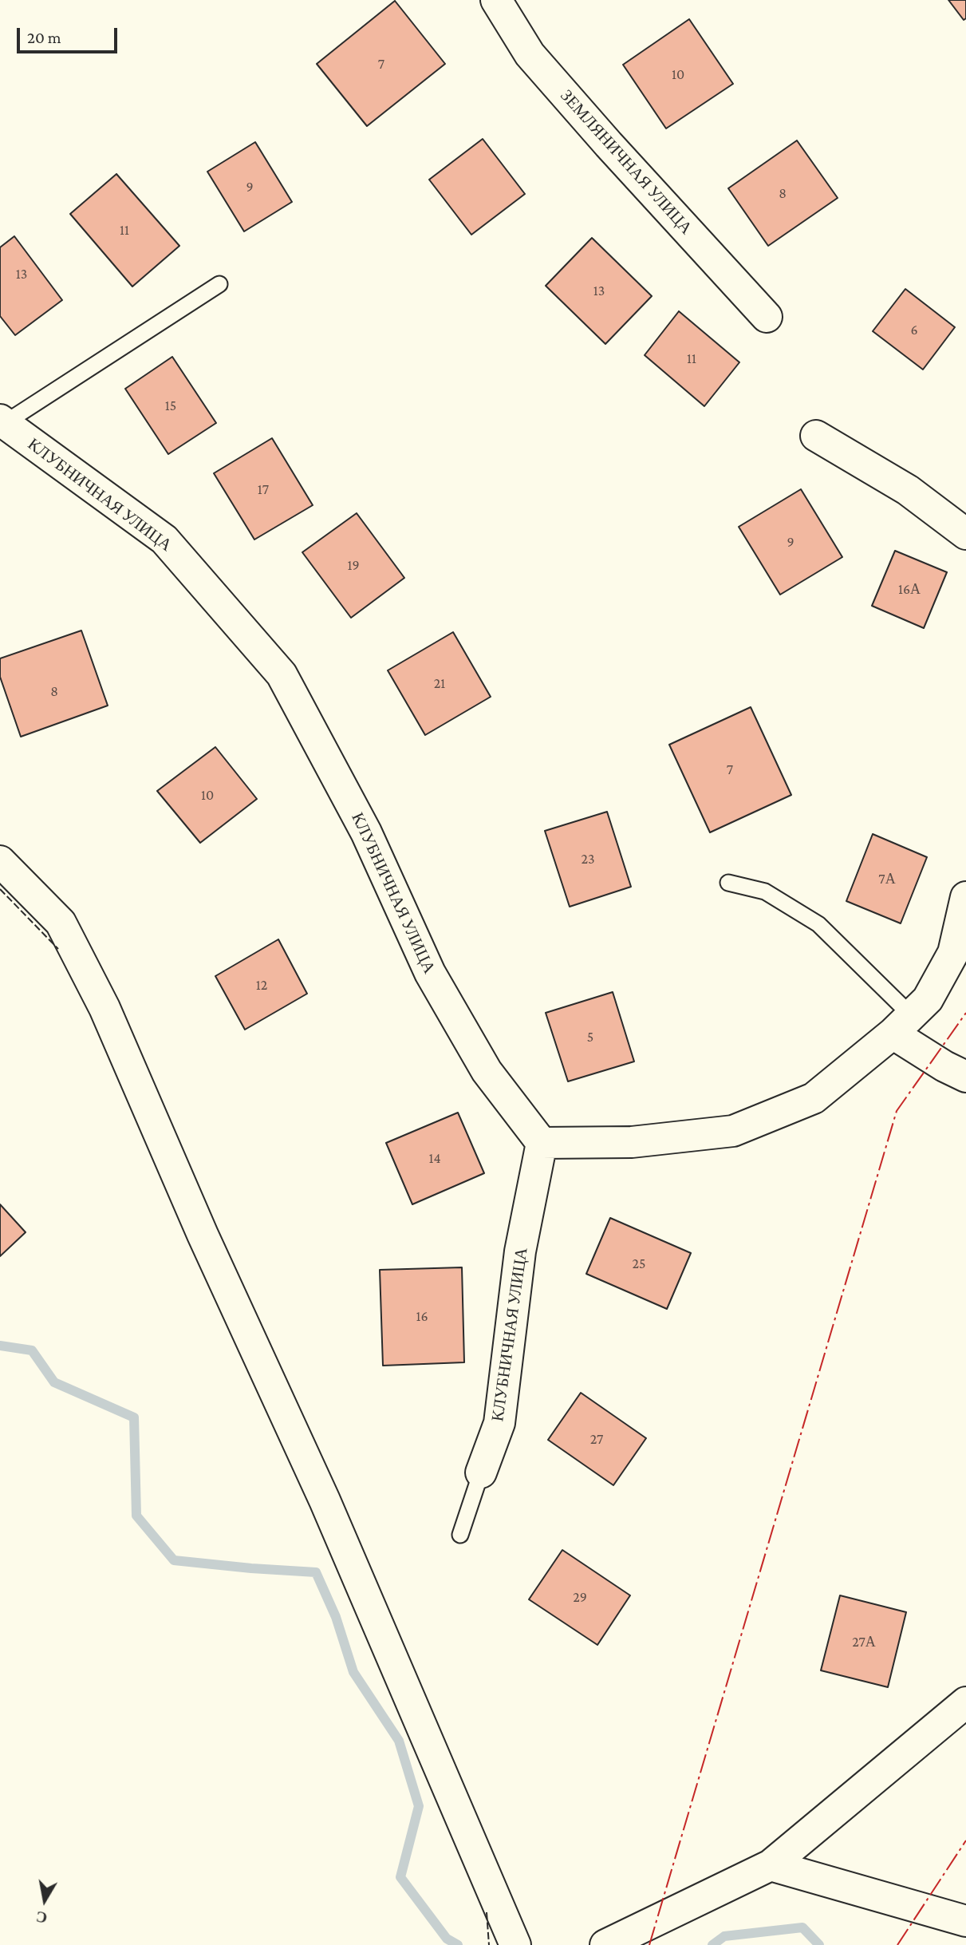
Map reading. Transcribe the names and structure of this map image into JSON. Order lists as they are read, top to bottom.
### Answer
{
  "streets": {
    "street": ["ЗЕМЛЯНИЧНАЯ УЛИЦА", "КЛУБНИЧНАЯ УЛИЦА"]
  },
  "house_numbers": [
    "7",
    "10",
    "9",
    "8",
    "11",
    "13",
    "13",
    "6",
    "11",
    "15",
    "17",
    "9",
    "19",
    "16А",
    "21",
    "8",
    "7",
    "10",
    "23",
    "7А",
    "12",
    "5",
    "14",
    "25",
    "16",
    "27",
    "29",
    "27А"
  ],
  "scale_bar": "20 m",
  "north": "bottom"
}
